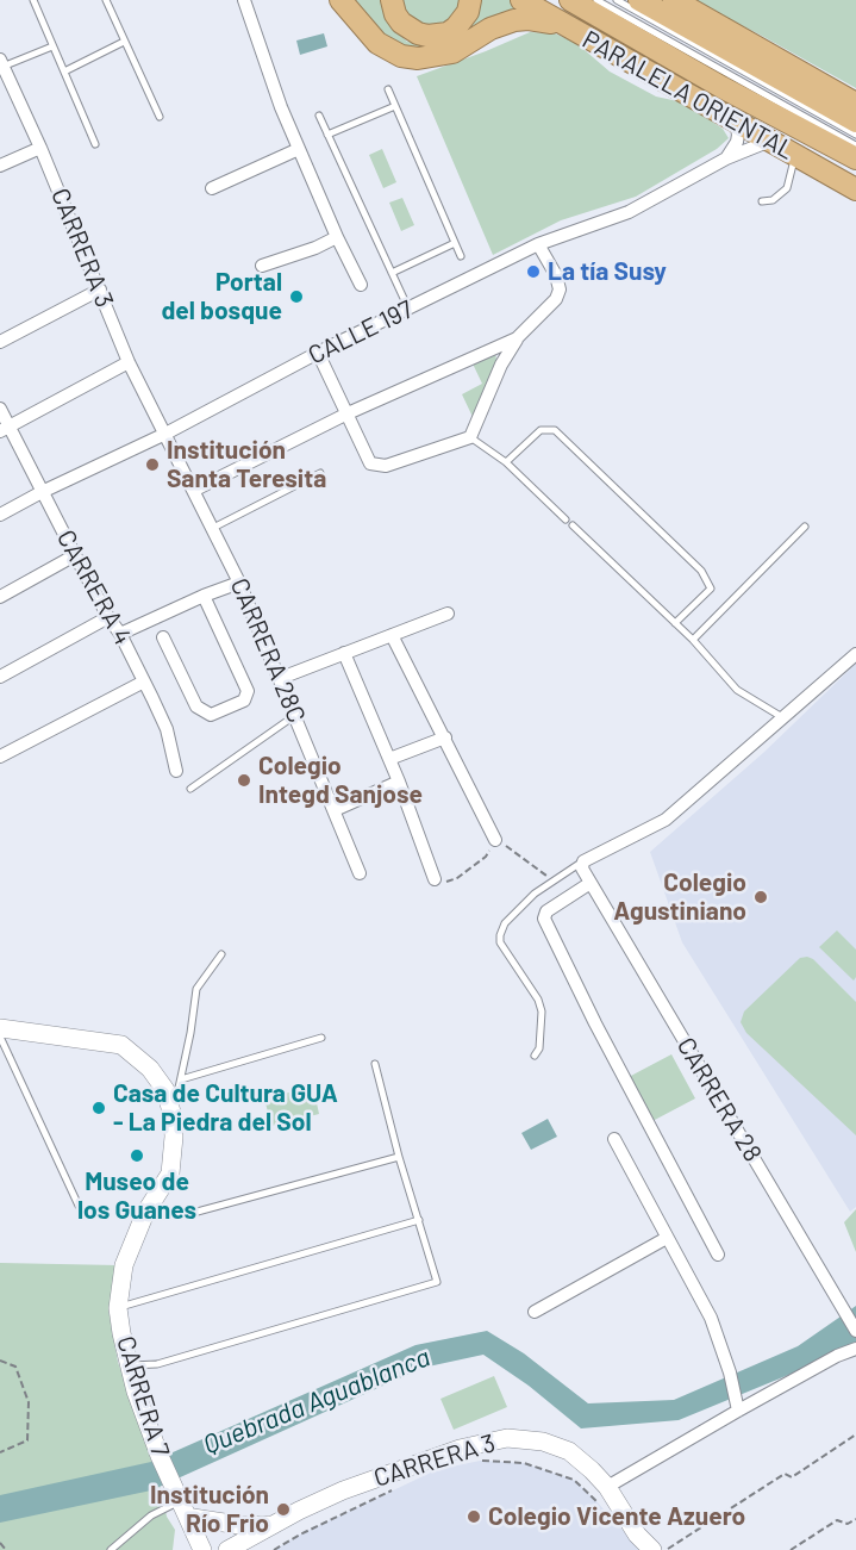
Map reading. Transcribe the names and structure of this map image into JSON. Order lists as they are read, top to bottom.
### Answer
{
  "streets": {
    "highway": ["PARALELA ORIENTAL"],
    "main road": ["CARRERA 3", "CARRERA 7"],
    "street": [
      "CALLE 197",
      "CARRERA 4",
      "CARRERA 28C",
      "CARRERA 28"
    ]
  },
  "crossings": [
    ["PARALELA ORIENTAL", "CALLE 197"],
    ["CARRERA 3", "CALLE 197"],
    ["CARRERA 3", "CARRERA 28C"],
    ["CALLE 197", "CARRERA 4"],
    ["CALLE 197", "CARRERA 28C"]
  ],
  "water": ["Quebrada Aguablanca"],
  "places": [
    "La tía Susy",
    "Portal del bosque",
    "Institución Santa Teresita",
    "Colegio Integd Sanjose",
    "Colegio Agustiniano",
    "Casa de Cultura GUA - La Piedra del Sol",
    "Museo de los Guanes",
    "Institución Río Frio",
    "Colegio Vicente Azuero"
  ]
}
